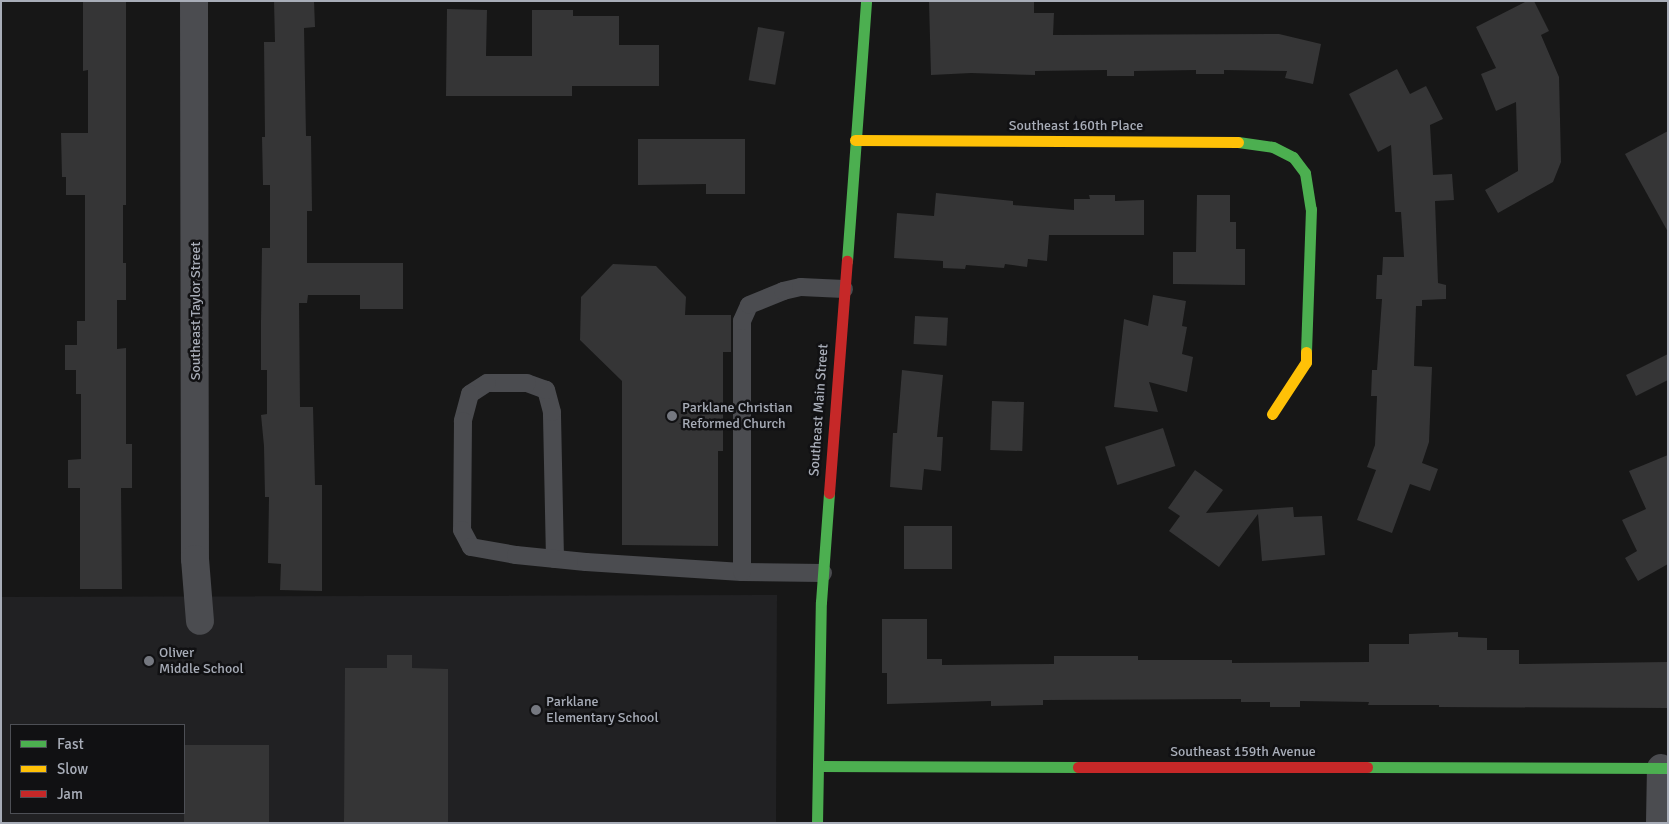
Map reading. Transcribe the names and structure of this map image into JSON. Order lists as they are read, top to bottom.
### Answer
{
  "streets": {
    "street": [
      "Southeast 160th Place",
      "Southeast Taylor Street",
      "Southeast Main Street",
      "Southeast 159th Avenue"
    ]
  },
  "crossings": [
    ["Southeast 160th Place", "Southeast Main Street"],
    ["Southeast Main Street", "Southeast 159th Avenue"]
  ],
  "places": ["Parklane Christian Reformed Church", "Oliver Middle School", "Parklane Elementary School"],
  "legend": ["Fast", "Slow", "Jam"]
}
